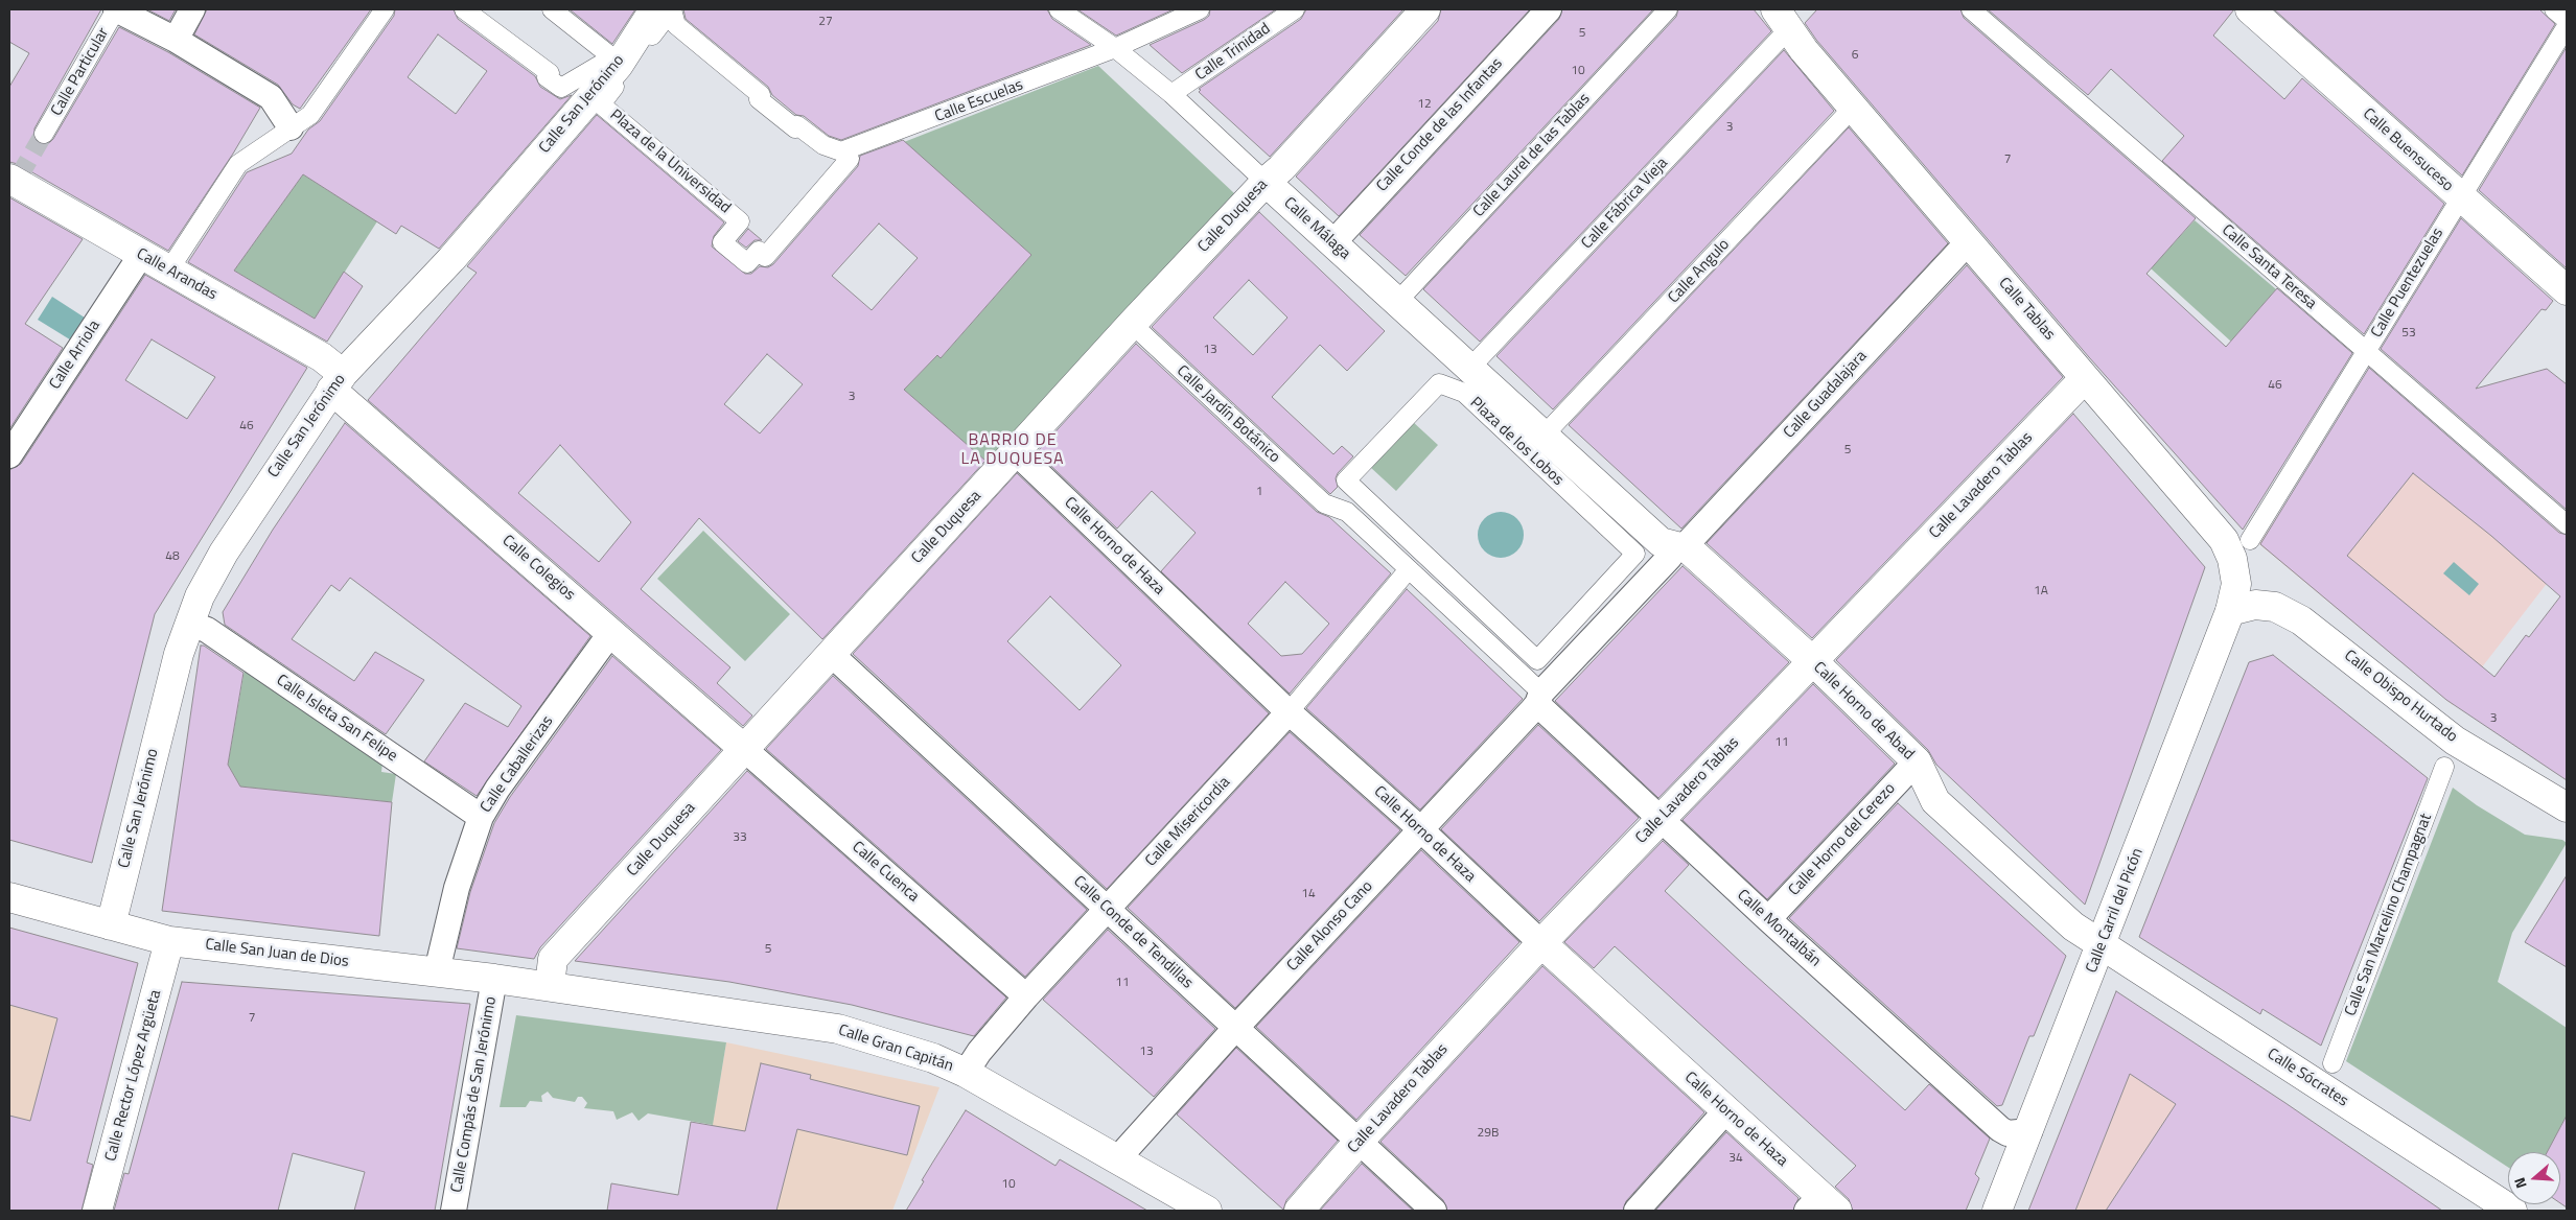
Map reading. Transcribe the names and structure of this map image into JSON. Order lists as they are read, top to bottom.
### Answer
{
  "streets": {
    "street": [
      "Calle Trinidad",
      "Calle Particular",
      "Calle Escuelas",
      "Calle San Jerónimo",
      "Calle Conde de las Infantas",
      "Calle Buensuceso",
      "Calle Laurel de las Tablas",
      "Plaza de la Universidad",
      "Calle Fábrica Vieja",
      "Calle Duquesa",
      "Calle Málaga",
      "Calle Santa Teresa",
      "Calle Angulo",
      "Calle Arandas",
      "Calle Puentezuelas",
      "Calle Tablas",
      "Calle Arriola",
      "Calle Guadalajara",
      "Calle Jardín Botánico",
      "Plaza de los Lobos",
      "Calle Lavadero Tablas",
      "Calle Horno de Haza",
      "Calle Colegios",
      "Calle Obispo Hurtado",
      "Calle Horno de Abad",
      "Calle Isleta San Felipe",
      "Calle Caballerizas",
      "Calle Misericordia",
      "Calle Horno del Cerezo",
      "Calle Cuenca",
      "Calle Carril del Picón",
      "Calle San Marcelino Champagnat",
      "Calle Alonso Cano",
      "Calle Montalbán",
      "Calle Conde de Tendillas",
      "Calle San Juan de Dios",
      "Calle Gran Capitán",
      "Calle Rector López Argüeta",
      "Calle Sócrates",
      "Calle Compás de San Jerónimo"
    ]
  },
  "crossings": [
    ["Calle Trinidad", "Calle Málaga"],
    ["Calle Escuelas", "Plaza de la Universidad"],
    ["Calle Escuelas", "Calle Málaga"],
    ["Calle San Jerónimo", "Calle Arandas"],
    ["Calle San Jerónimo", "Calle Colegios"],
    ["Calle San Jerónimo", "Calle Isleta San Felipe"],
    ["Calle San Jerónimo", "Calle San Juan de Dios"],
    ["Calle Conde de las Infantas", "Calle Málaga"],
    ["Calle Buensuceso", "Calle Puentezuelas"],
    ["Calle Laurel de las Tablas", "Calle Málaga"],
    ["Calle Fábrica Vieja", "Calle Málaga"],
    ["Calle Fábrica Vieja", "Calle Tablas"],
    ["Calle Fábrica Vieja", "Plaza de los Lobos"],
    ["Calle Duquesa", "Calle Málaga"],
    ["Calle Duquesa", "Calle Jardín Botánico"],
    ["Calle Duquesa", "Calle Horno de Haza"],
    ["Calle Duquesa", "Calle Colegios"],
    ["Calle Duquesa", "Calle Cuenca"],
    ["Calle Duquesa", "Calle Conde de Tendillas"],
    ["Calle Duquesa", "Calle San Juan de Dios"],
    ["Calle Duquesa", "Calle Gran Capitán"],
    ["Calle Málaga", "Plaza de los Lobos"],
    ["Calle Santa Teresa", "Calle Puentezuelas"],
    ["Calle Angulo", "Calle Tablas"],
    ["Calle Angulo", "Plaza de los Lobos"],
    ["Calle Arandas", "Calle Arriola"],
    ["Calle Arandas", "Calle Colegios"],
    ["Calle Tablas", "Calle Guadalajara"],
    ["Calle Tablas", "Calle Lavadero Tablas"],
    ["Calle Tablas", "Calle Obispo Hurtado"],
    ["Calle Tablas", "Calle Carril del Picón"],
    ["Calle Guadalajara", "Plaza de los Lobos"],
    ["Calle Guadalajara", "Calle Horno de Abad"],
    ["Calle Jardín Botánico", "Calle Misericordia"],
    ["Plaza de los Lobos", "Calle Horno de Abad"],
    ["Calle Lavadero Tablas", "Calle Horno de Haza"],
    ["Calle Lavadero Tablas", "Calle Horno de Abad"],
    ["Calle Lavadero Tablas", "Calle Montalbán"],
    ["Calle Lavadero Tablas", "Calle Conde de Tendillas"],
    ["Calle Horno de Haza", "Calle Misericordia"],
    ["Calle Horno de Haza", "Calle Alonso Cano"],
    ["Calle Colegios", "Calle Caballerizas"],
    ["Calle Colegios", "Calle Cuenca"],
    ["Calle Obispo Hurtado", "Calle Carril del Picón"],
    ["Calle Horno de Abad", "Calle Horno del Cerezo"],
    ["Calle Horno de Abad", "Calle Carril del Picón"],
    ["Calle Horno de Abad", "Calle Sócrates"],
    ["Calle Isleta San Felipe", "Calle Caballerizas"],
    ["Calle Caballerizas", "Calle San Juan de Dios"],
    ["Calle Misericordia", "Calle Cuenca"],
    ["Calle Misericordia", "Calle Conde de Tendillas"],
    ["Calle Misericordia", "Calle Gran Capitán"],
    ["Calle Horno del Cerezo", "Calle Montalbán"],
    ["Calle Carril del Picón", "Calle Montalbán"],
    ["Calle Carril del Picón", "Calle Sócrates"],
    ["Calle Alonso Cano", "Calle Montalbán"],
    ["Calle Alonso Cano", "Calle Conde de Tendillas"],
    ["Calle Alonso Cano", "Calle Gran Capitán"],
    ["Calle San Juan de Dios", "Calle Gran Capitán"],
    ["Calle San Juan de Dios", "Calle Rector López Argüeta"],
    ["Calle San Juan de Dios", "Calle Compás de San Jerónimo"]
  ],
  "districts": ["BARRIO DE LA DUQUESA"],
  "house_numbers": [
    "27",
    "5",
    "6",
    "10",
    "12",
    "3",
    "7",
    "53",
    "13",
    "46",
    "3",
    "46",
    "5",
    "1",
    "48",
    "1A",
    "3",
    "11",
    "33",
    "14",
    "5",
    "11",
    "7",
    "13",
    "29B",
    "34",
    "10"
  ],
  "north": "left"
}
